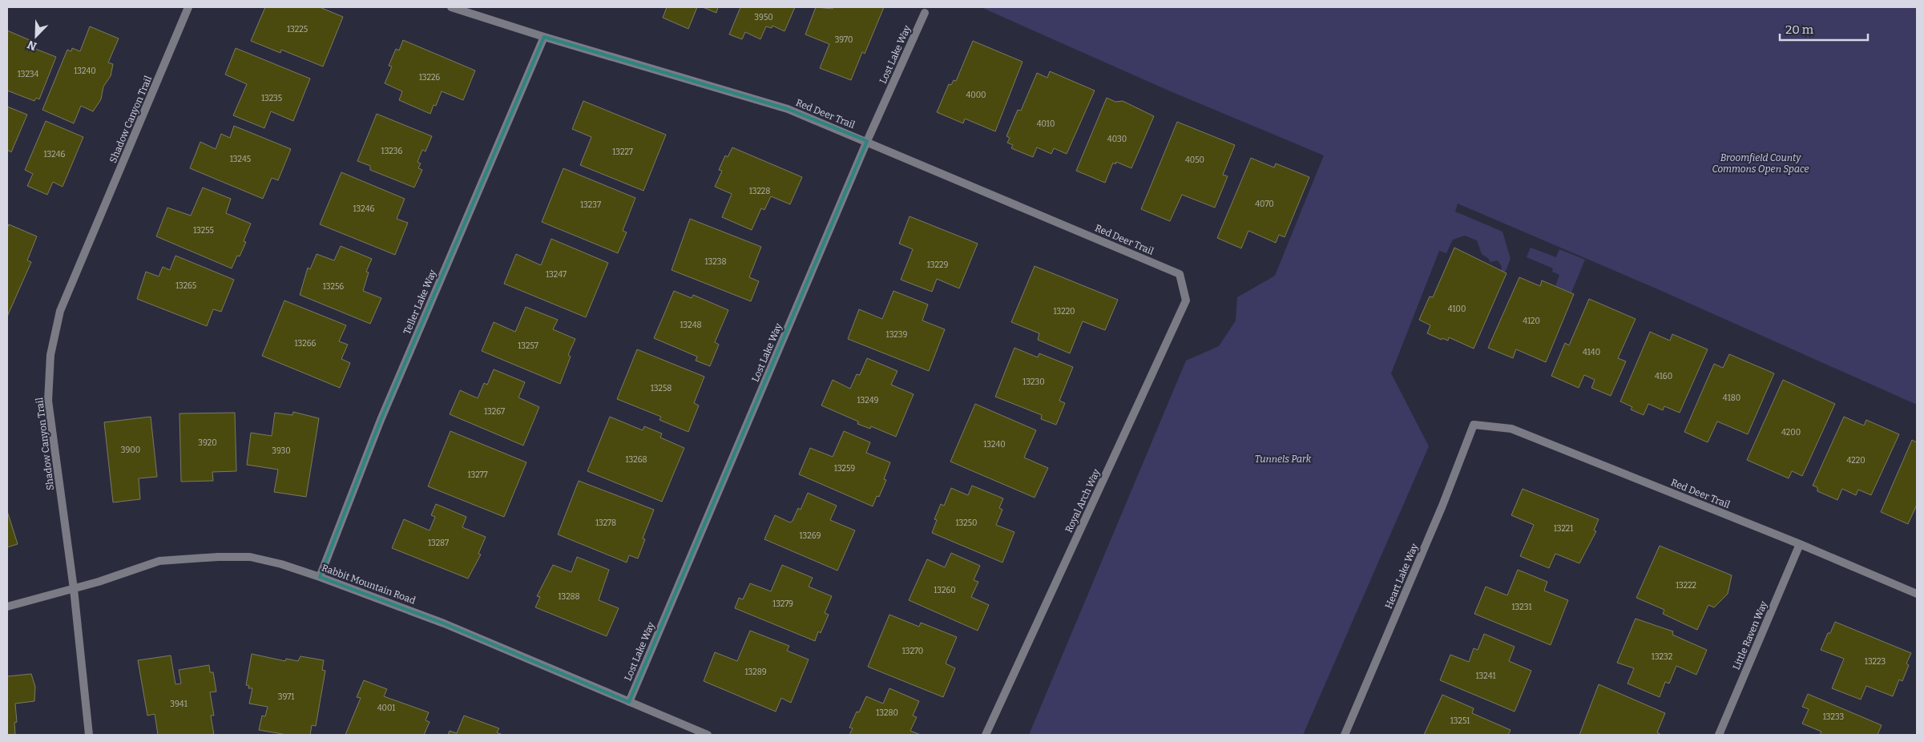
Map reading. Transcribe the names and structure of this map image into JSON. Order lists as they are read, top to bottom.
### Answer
{
  "streets": {
    "street": [
      "Lost Lake Way",
      "Red Deer Trail",
      "Shadow Canyon Trail",
      "Teller Lake Way",
      "Royal Arch Way",
      "Heart Lake Way",
      "Rabbit Mountain Road",
      "Little Raven Way"
    ]
  },
  "crossings": [
    ["Lost Lake Way", "Red Deer Trail"],
    ["Lost Lake Way", "Rabbit Mountain Road"],
    ["Red Deer Trail", "Teller Lake Way"],
    ["Red Deer Trail", "Royal Arch Way"],
    ["Red Deer Trail", "Heart Lake Way"],
    ["Red Deer Trail", "Little Raven Way"],
    ["Shadow Canyon Trail", "Rabbit Mountain Road"],
    ["Teller Lake Way", "Rabbit Mountain Road"]
  ],
  "parks": ["Broomfield County Commons Open Space", "Tunnels Park"],
  "house_numbers": [
    "3950",
    "13225",
    "3970",
    "13240",
    "13234",
    "13226",
    "4000",
    "13235",
    "4010",
    "4030",
    "13236",
    "13227",
    "13246",
    "13245",
    "4050",
    "13228",
    "4070",
    "13237",
    "13246",
    "13255",
    "13238",
    "13229",
    "13247",
    "13265",
    "13256",
    "4100",
    "13220",
    "4120",
    "13248",
    "13239",
    "13266",
    "13257",
    "4140",
    "4160",
    "13230",
    "13258",
    "4180",
    "13249",
    "13267",
    "4200",
    "3920",
    "13240",
    "3900",
    "3930",
    "13268",
    "4220",
    "13259",
    "13277",
    "13278",
    "13250",
    "13221",
    "13269",
    "13287",
    "13222",
    "13260",
    "13288",
    "13279",
    "13231",
    "13270",
    "13232",
    "13223",
    "13289",
    "13241",
    "3971",
    "3941",
    "4001",
    "13280",
    "13233",
    "13251"
  ],
  "scale_bar": "20 m",
  "north": "bottom left"
}
